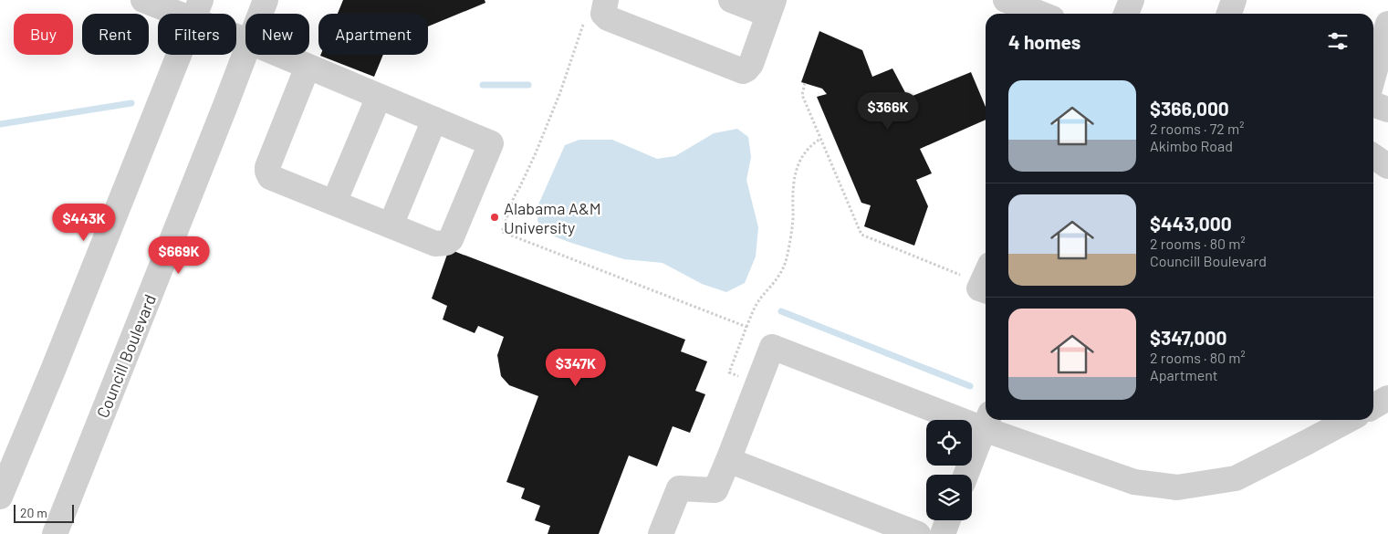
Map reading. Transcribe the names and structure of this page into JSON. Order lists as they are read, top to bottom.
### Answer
{
  "streets": {
    "street": ["Councill Boulevard"]
  },
  "places": ["Alabama A&M University"],
  "scale_bar": "20 m",
  "page": {
    "chip": [
      "Buy",
      "Rent",
      "Filters",
      "New",
      "Apartment"
    ],
    "heading": "4 homes",
    "list": [
      {
        "name": "$366,000",
        "note": "2 rooms · 72 m² · Akimbo Road"
      },
      {
        "name": "$443,000",
        "note": "2 rooms · 80 m² · Councill Boulevard"
      },
      {
        "name": "$347,000",
        "note": "2 rooms · 80 m² · Apartment"
      }
    ],
    "price": [
      "$366K",
      "$443K",
      "$669K",
      "$347K"
    ],
    "scale": "20 m"
  }
}
